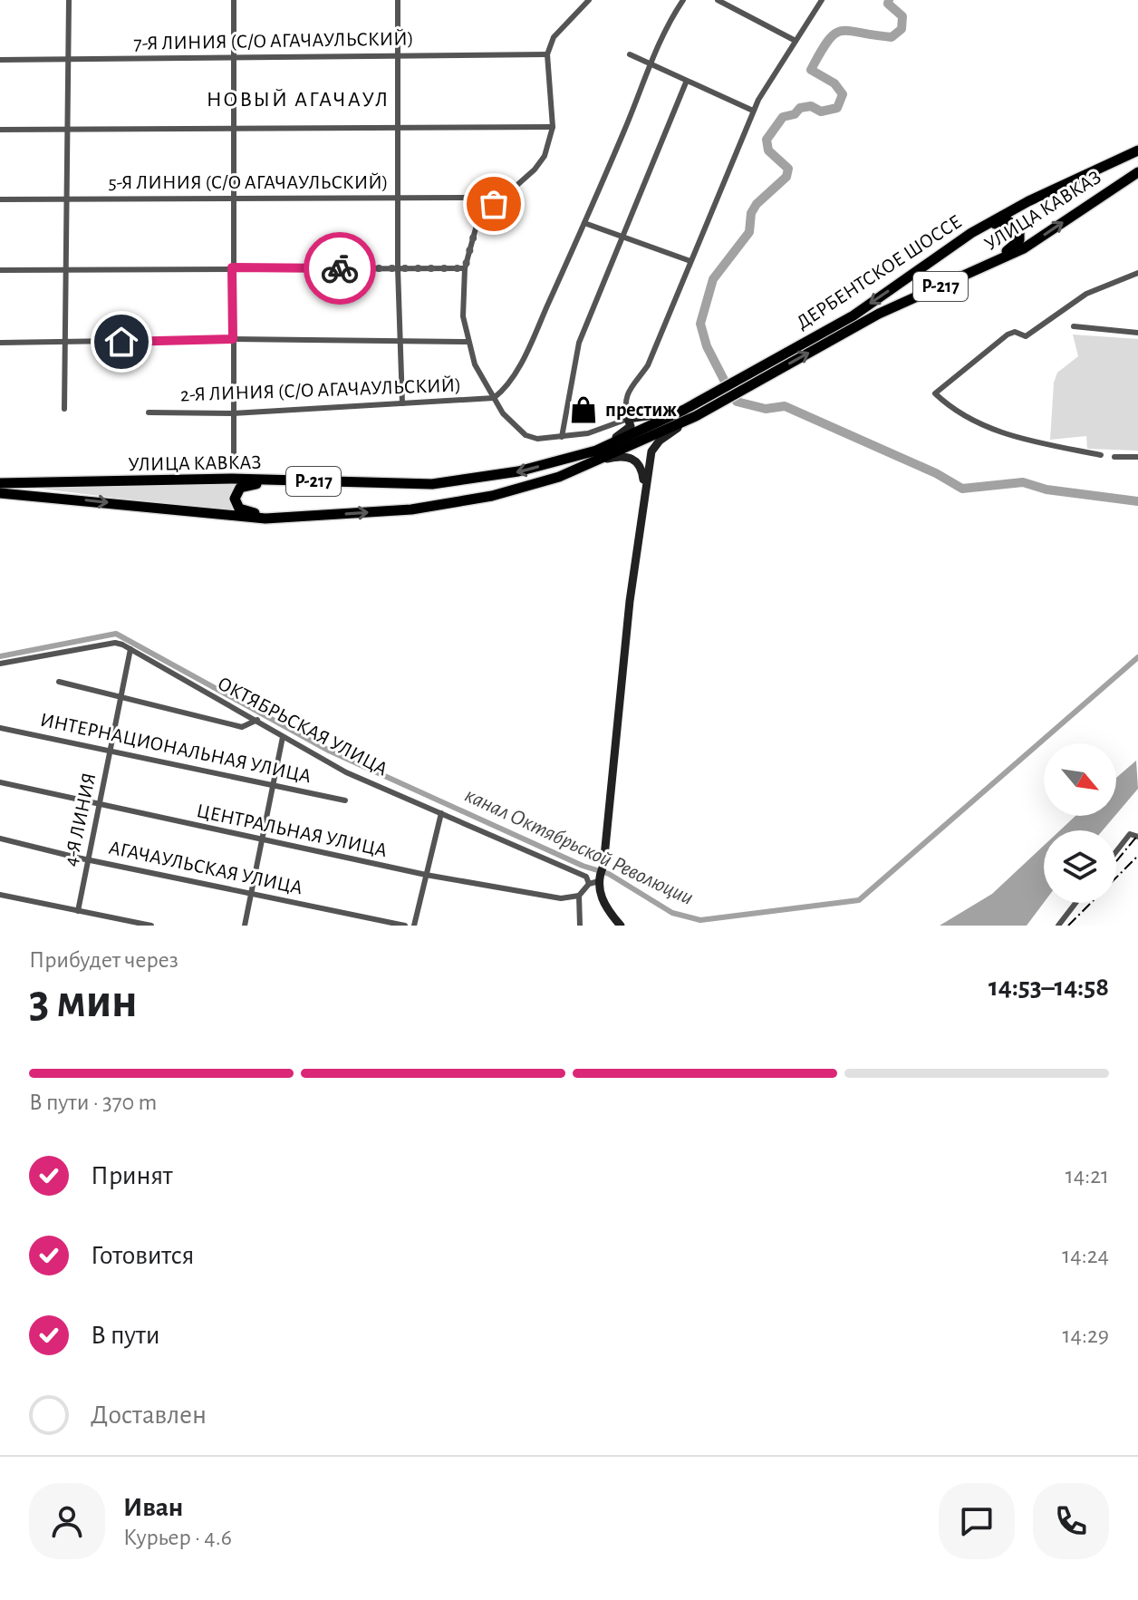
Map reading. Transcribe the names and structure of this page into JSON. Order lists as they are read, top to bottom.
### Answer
{
  "streets": {
    "highway": ["УЛИЦА КАВКАЗ", "ДЕРБЕНТСКОЕ ШОССЕ", "Р-217"],
    "street": [
      "7-Я ЛИНИЯ (С/О АГАЧАУЛЬСКИЙ)",
      "5-Я ЛИНИЯ (С/О АГАЧАУЛЬСКИЙ)",
      "2-Я ЛИНИЯ (С/О АГАЧАУЛЬСКИЙ)",
      "ОКТЯБРЬСКАЯ УЛИЦА",
      "ИНТЕРНАЦИОНАЛЬНАЯ УЛИЦА",
      "4-Я ЛИНИЯ",
      "ЦЕНТРАЛЬНАЯ УЛИЦА",
      "АГАЧАУЛЬСКАЯ УЛИЦА"
    ]
  },
  "crossings": [
    ["УЛИЦА КАВКАЗ", "ДЕРБЕНТСКОЕ ШОССЕ"],
    ["ОКТЯБРЬСКАЯ УЛИЦА", "4-Я ЛИНИЯ"],
    ["ИНТЕРНАЦИОНАЛЬНАЯ УЛИЦА", "4-Я ЛИНИЯ"],
    ["4-Я ЛИНИЯ", "ЦЕНТРАЛЬНАЯ УЛИЦА"],
    ["4-Я ЛИНИЯ", "АГАЧАУЛЬСКАЯ УЛИЦА"]
  ],
  "one_way": ["ДЕРБЕНТСКОЕ ШОССЕ"],
  "districts": ["НОВЫЙ АГАЧАУЛ"],
  "water": ["канал Октябрьской Революции"],
  "places": {
    "shop": ["престиж"]
  },
  "north": "bottom right",
  "page": {
    "heading": ["3 мин", "Прибудет через", "14:53–14:58"],
    "panel": ["Иван", "Курьер · 4.6"],
    "bar": "В пути · 370 m",
    "list": [
      ["Принят", "14:21"],
      ["Готовится", "14:24"],
      ["В пути", "14:29"],
      "Доставлен"
    ]
  }
}
